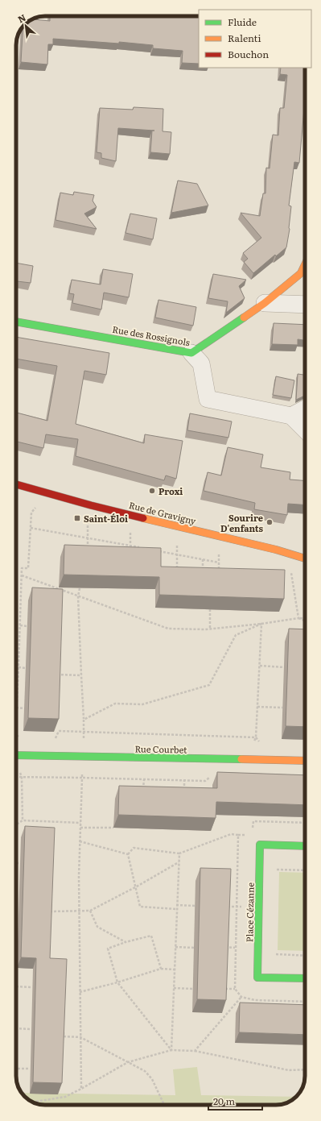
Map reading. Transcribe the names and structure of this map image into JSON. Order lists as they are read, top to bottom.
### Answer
{
  "streets": {
    "street": [
      "Rue des Rossignols",
      "Rue de Gravigny",
      "Rue Courbet",
      "Place Cézanne"
    ]
  },
  "places": {
    "other": ["Proxi", "Sourire D'enfants"],
    "transit": ["Saint-Éloi"]
  },
  "legend": ["Fluide", "Ralenti", "Bouchon"],
  "scale_bar": "20 m",
  "north": "top left"
}
